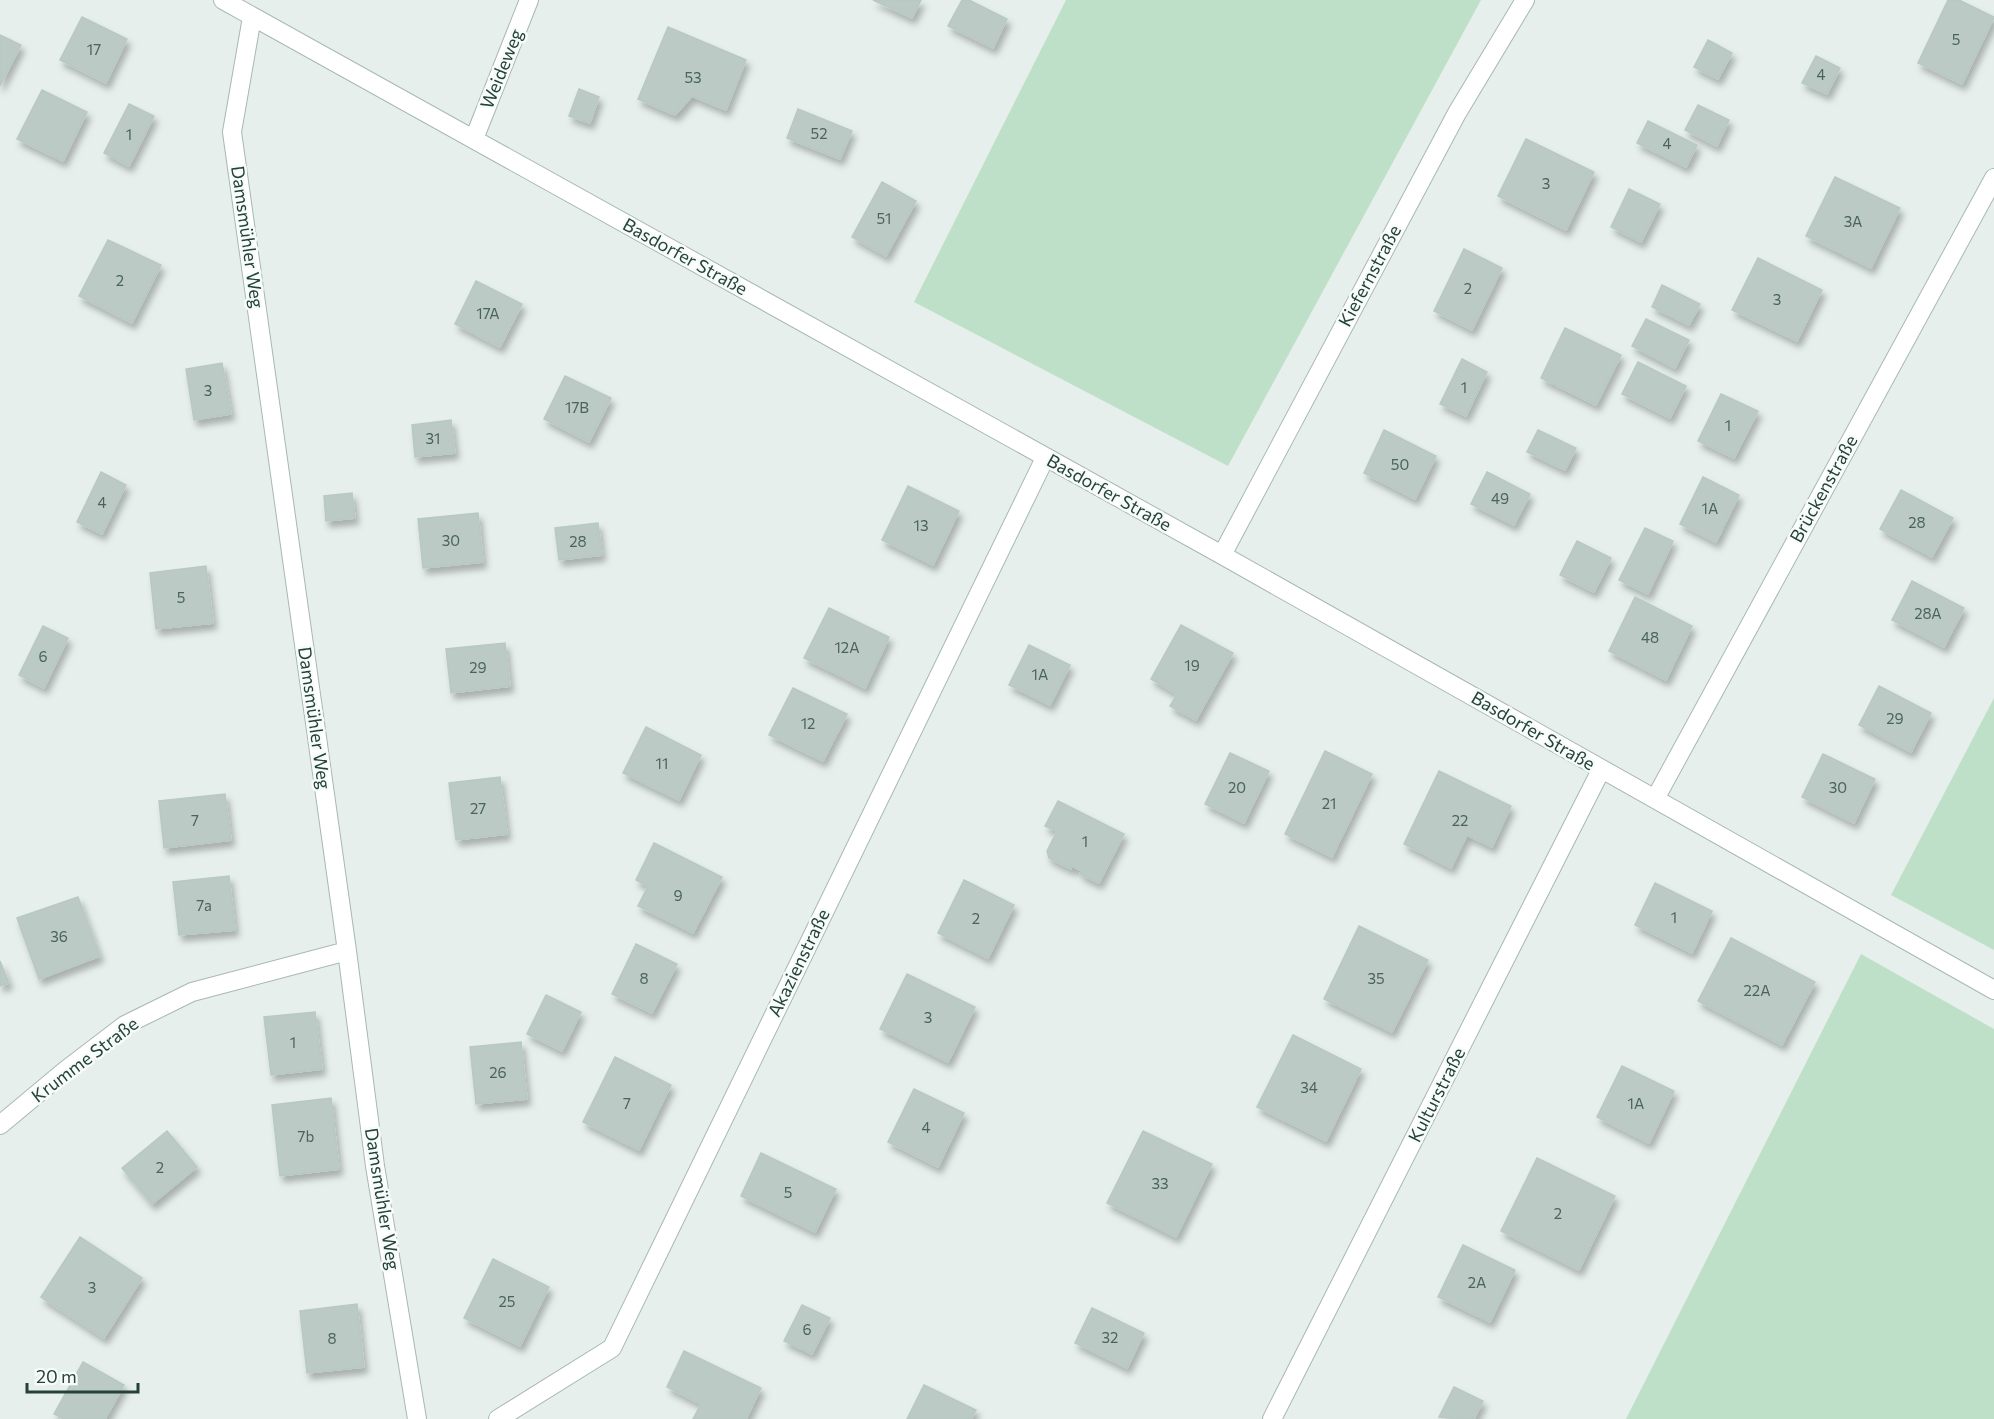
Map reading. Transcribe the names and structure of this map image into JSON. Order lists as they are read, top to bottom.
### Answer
{
  "streets": {
    "street": [
      "Weideweg",
      "Damsmühler Weg",
      "Basdorfer Straße",
      "Kiefernstraße",
      "Brückenstraße",
      "Akazienstraße",
      "Krumme Straße",
      "Kulturstraße"
    ]
  },
  "crossings": [
    ["Weideweg", "Basdorfer Straße"],
    ["Damsmühler Weg", "Basdorfer Straße"],
    ["Damsmühler Weg", "Krumme Straße"],
    ["Basdorfer Straße", "Kiefernstraße"],
    ["Basdorfer Straße", "Brückenstraße"],
    ["Basdorfer Straße", "Akazienstraße"],
    ["Basdorfer Straße", "Kulturstraße"]
  ],
  "house_numbers": [
    "5",
    "17",
    "4",
    "53",
    "52",
    "1",
    "4",
    "3",
    "51",
    "3A",
    "2",
    "2",
    "3",
    "17A",
    "1",
    "3",
    "17B",
    "1",
    "31",
    "50",
    "49",
    "4",
    "1A",
    "28",
    "13",
    "30",
    "28",
    "5",
    "28A",
    "48",
    "12A",
    "6",
    "19",
    "29",
    "1A",
    "29",
    "12",
    "11",
    "20",
    "30",
    "21",
    "27",
    "7",
    "22",
    "1",
    "9",
    "7a",
    "1",
    "2",
    "36",
    "8",
    "35",
    "22A",
    "3",
    "1",
    "26",
    "34",
    "7",
    "1A",
    "4",
    "7b",
    "2",
    "33",
    "5",
    "2",
    "2A",
    "3",
    "25",
    "6",
    "32",
    "8"
  ],
  "scale_bar": "20 m"
}
